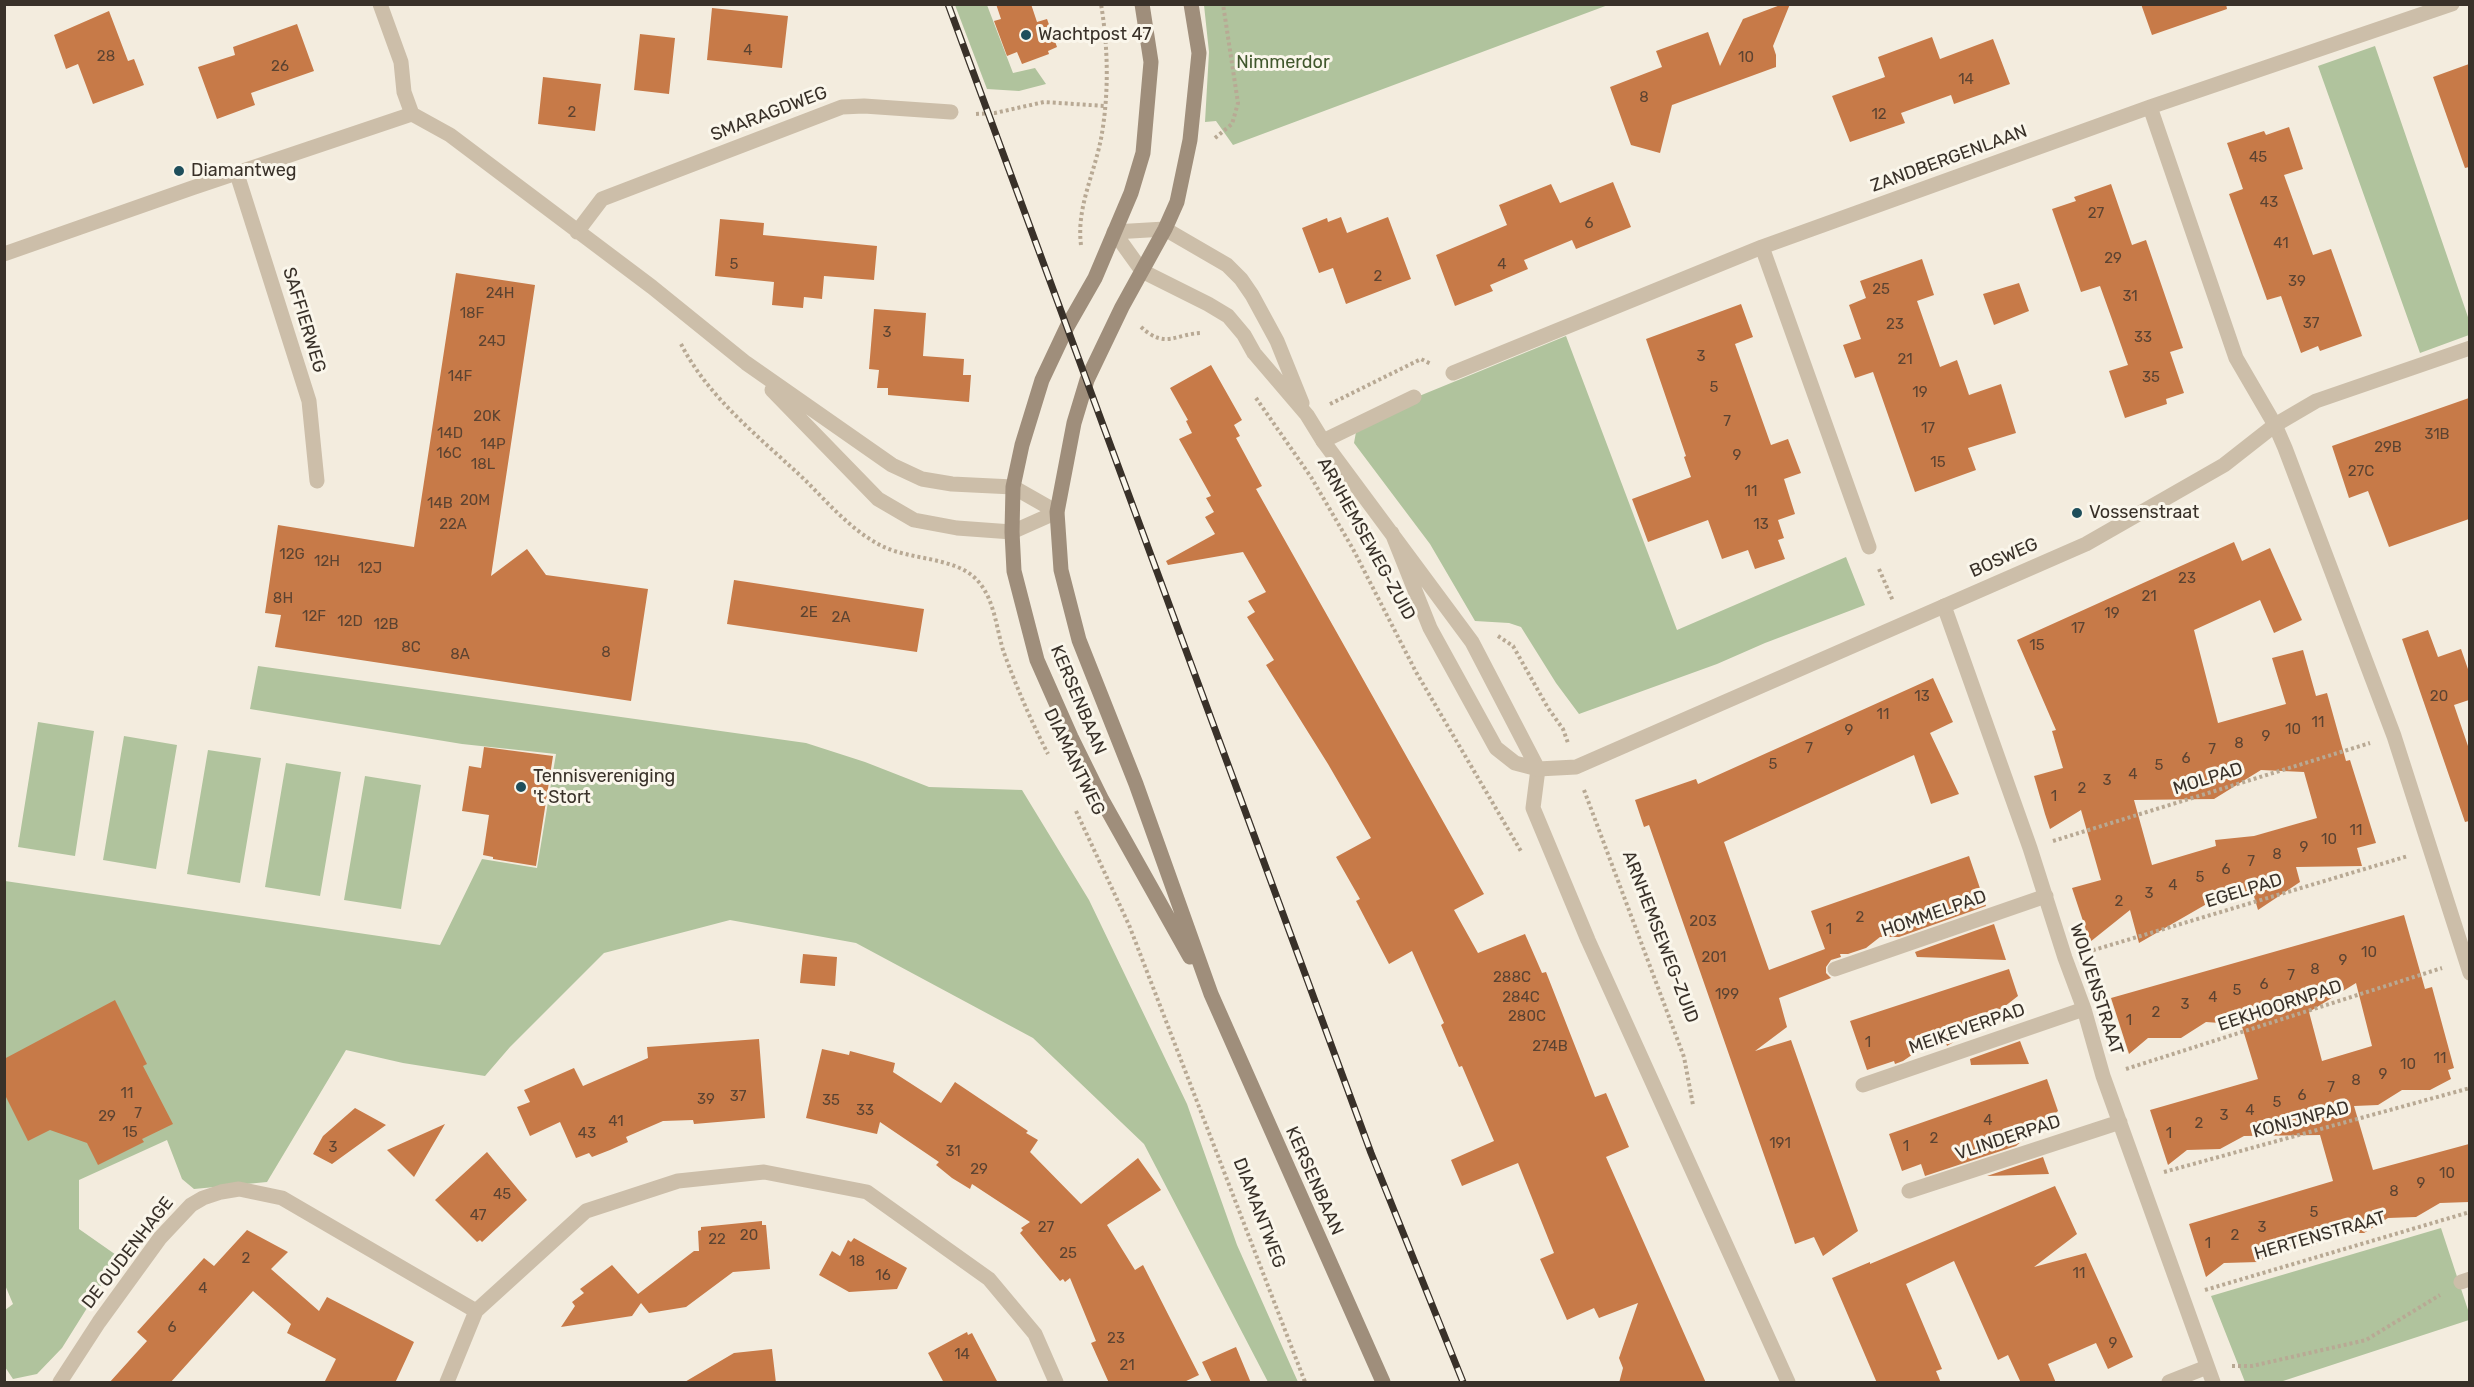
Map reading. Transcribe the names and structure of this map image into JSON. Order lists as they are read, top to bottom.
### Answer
{
  "streets": {
    "main road": ["KERSENBAAN"],
    "street": [
      "SMARAGDWEG",
      "ZANDBERGENLAAN",
      "SAFFIERWEG",
      "ARNHEMSEWEG-ZUID",
      "BOSWEG",
      "HOMMELPAD",
      "WOLVENSTRAAT",
      "MEIKEVERPAD",
      "VLINDERPAD",
      "DE OUDENHAGE"
    ],
    "path": [
      "DIAMANTWEG",
      "MOLPAD",
      "EGELPAD",
      "EEKHOORNPAD",
      "KONIJNPAD",
      "HERTENSTRAAT"
    ]
  },
  "crossings": [
    ["ARNHEMSEWEG-ZUID", "BOSWEG"],
    ["ARNHEMSEWEG-ZUID", "KERSENBAAN"],
    ["BOSWEG", "WOLVENSTRAAT"],
    ["MOLPAD", "WOLVENSTRAAT"],
    ["EGELPAD", "WOLVENSTRAAT"],
    ["HOMMELPAD", "WOLVENSTRAAT"],
    ["WOLVENSTRAAT", "EEKHOORNPAD"],
    ["WOLVENSTRAAT", "MEIKEVERPAD"],
    ["WOLVENSTRAAT", "KONIJNPAD"],
    ["WOLVENSTRAAT", "VLINDERPAD"],
    ["WOLVENSTRAAT", "HERTENSTRAAT"]
  ],
  "parks": ["Nimmerdor"],
  "places": [
    "Wachtpost 47",
    "Diamantweg",
    "Vossenstraat",
    "Tennisvereniging 't Stort"
  ],
  "house_numbers": [
    "4",
    "28",
    "10",
    "26",
    "14",
    "8",
    "2",
    "12",
    "45",
    "43",
    "27",
    "6",
    "41",
    "29",
    "5",
    "4",
    "2",
    "39",
    "25",
    "24H",
    "31",
    "18F",
    "37",
    "23",
    "3",
    "33",
    "24J",
    "3",
    "21",
    "14F",
    "35",
    "5",
    "19",
    "20K",
    "7",
    "17",
    "14D",
    "31B",
    "14P",
    "29B",
    "16C",
    "9",
    "15",
    "18L",
    "27C",
    "11",
    "20M",
    "14B",
    "22A",
    "13",
    "12G",
    "12H",
    "12J",
    "23",
    "21",
    "8H",
    "2E",
    "19",
    "12F",
    "2A",
    "12D",
    "12B",
    "17",
    "15",
    "8C",
    "8",
    "8A",
    "13",
    "20",
    "11",
    "11",
    "10",
    "9",
    "9",
    "8",
    "7",
    "7",
    "6",
    "5",
    "5",
    "4",
    "3",
    "2",
    "1",
    "11",
    "10",
    "9",
    "8",
    "7",
    "6",
    "5",
    "4",
    "3",
    "2",
    "2",
    "203",
    "1",
    "10",
    "201",
    "9",
    "8",
    "7",
    "288C",
    "6",
    "5",
    "199",
    "284C",
    "4",
    "3",
    "2",
    "280C",
    "1",
    "1",
    "274B",
    "11",
    "10",
    "9",
    "8",
    "7",
    "11",
    "6",
    "37",
    "39",
    "35",
    "5",
    "33",
    "4",
    "7",
    "3",
    "29",
    "4",
    "41",
    "2",
    "15",
    "43",
    "1",
    "2",
    "191",
    "1",
    "3",
    "31",
    "29",
    "10",
    "9",
    "8",
    "45",
    "5",
    "47",
    "27",
    "3",
    "20",
    "2",
    "22",
    "1",
    "25",
    "2",
    "18",
    "11",
    "16",
    "4",
    "6",
    "23",
    "9",
    "14",
    "21"
  ]
}
